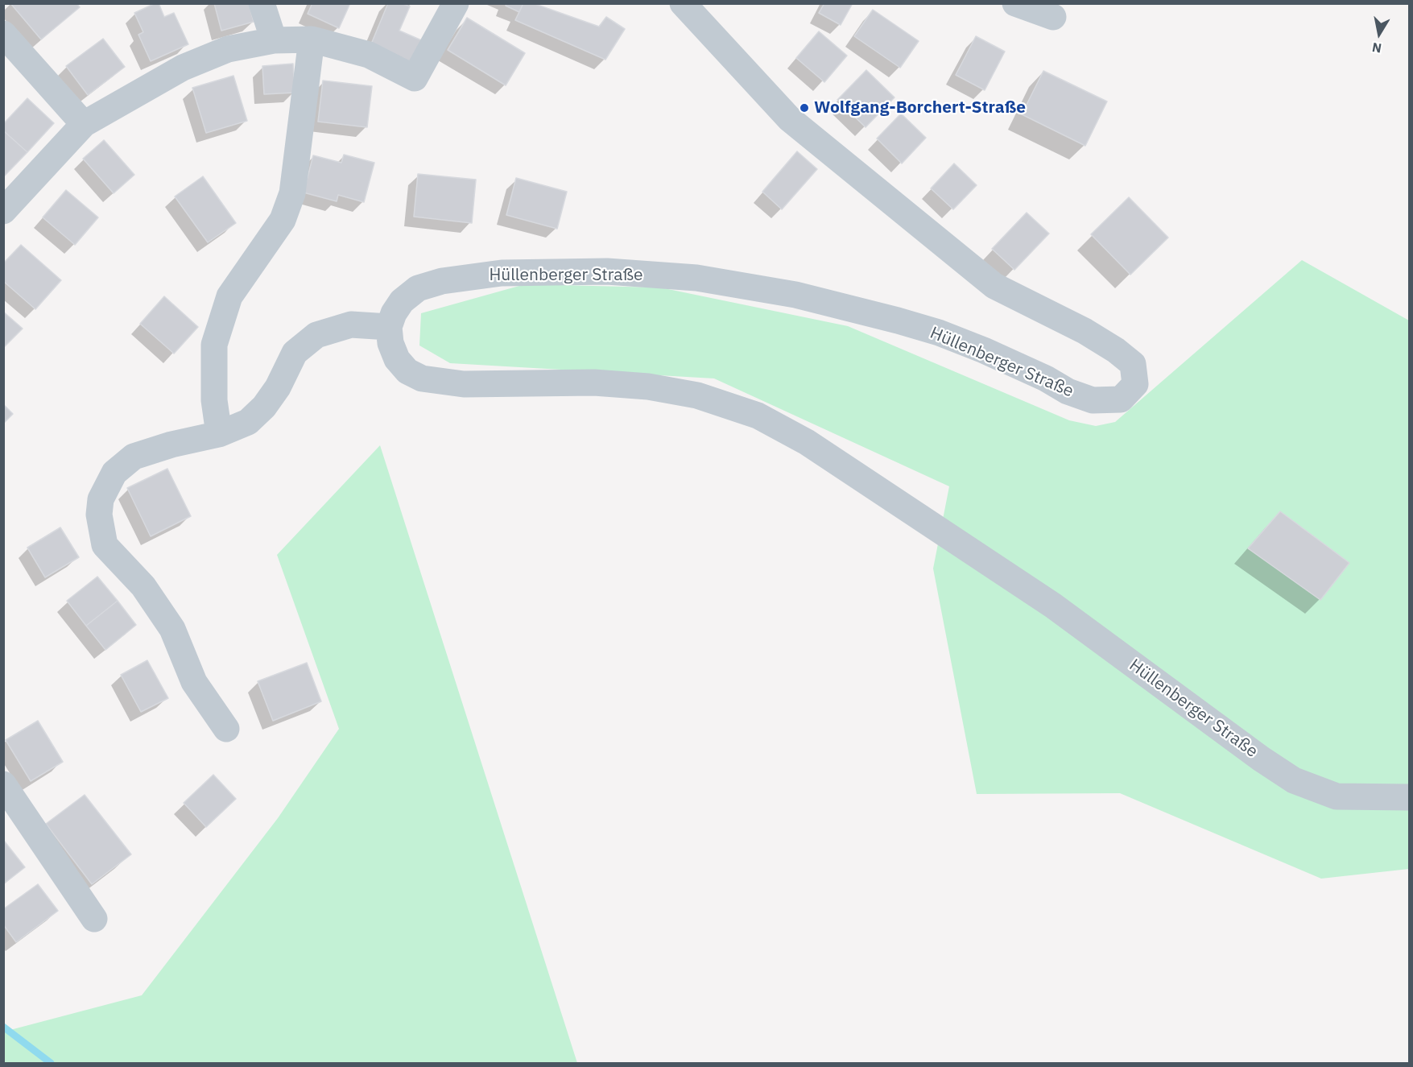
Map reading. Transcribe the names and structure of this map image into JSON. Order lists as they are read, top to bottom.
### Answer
{
  "streets": {
    "street": ["Hüllenberger Straße"]
  },
  "places": ["Wolfgang-Borchert-Straße"],
  "north": "bottom"
}
